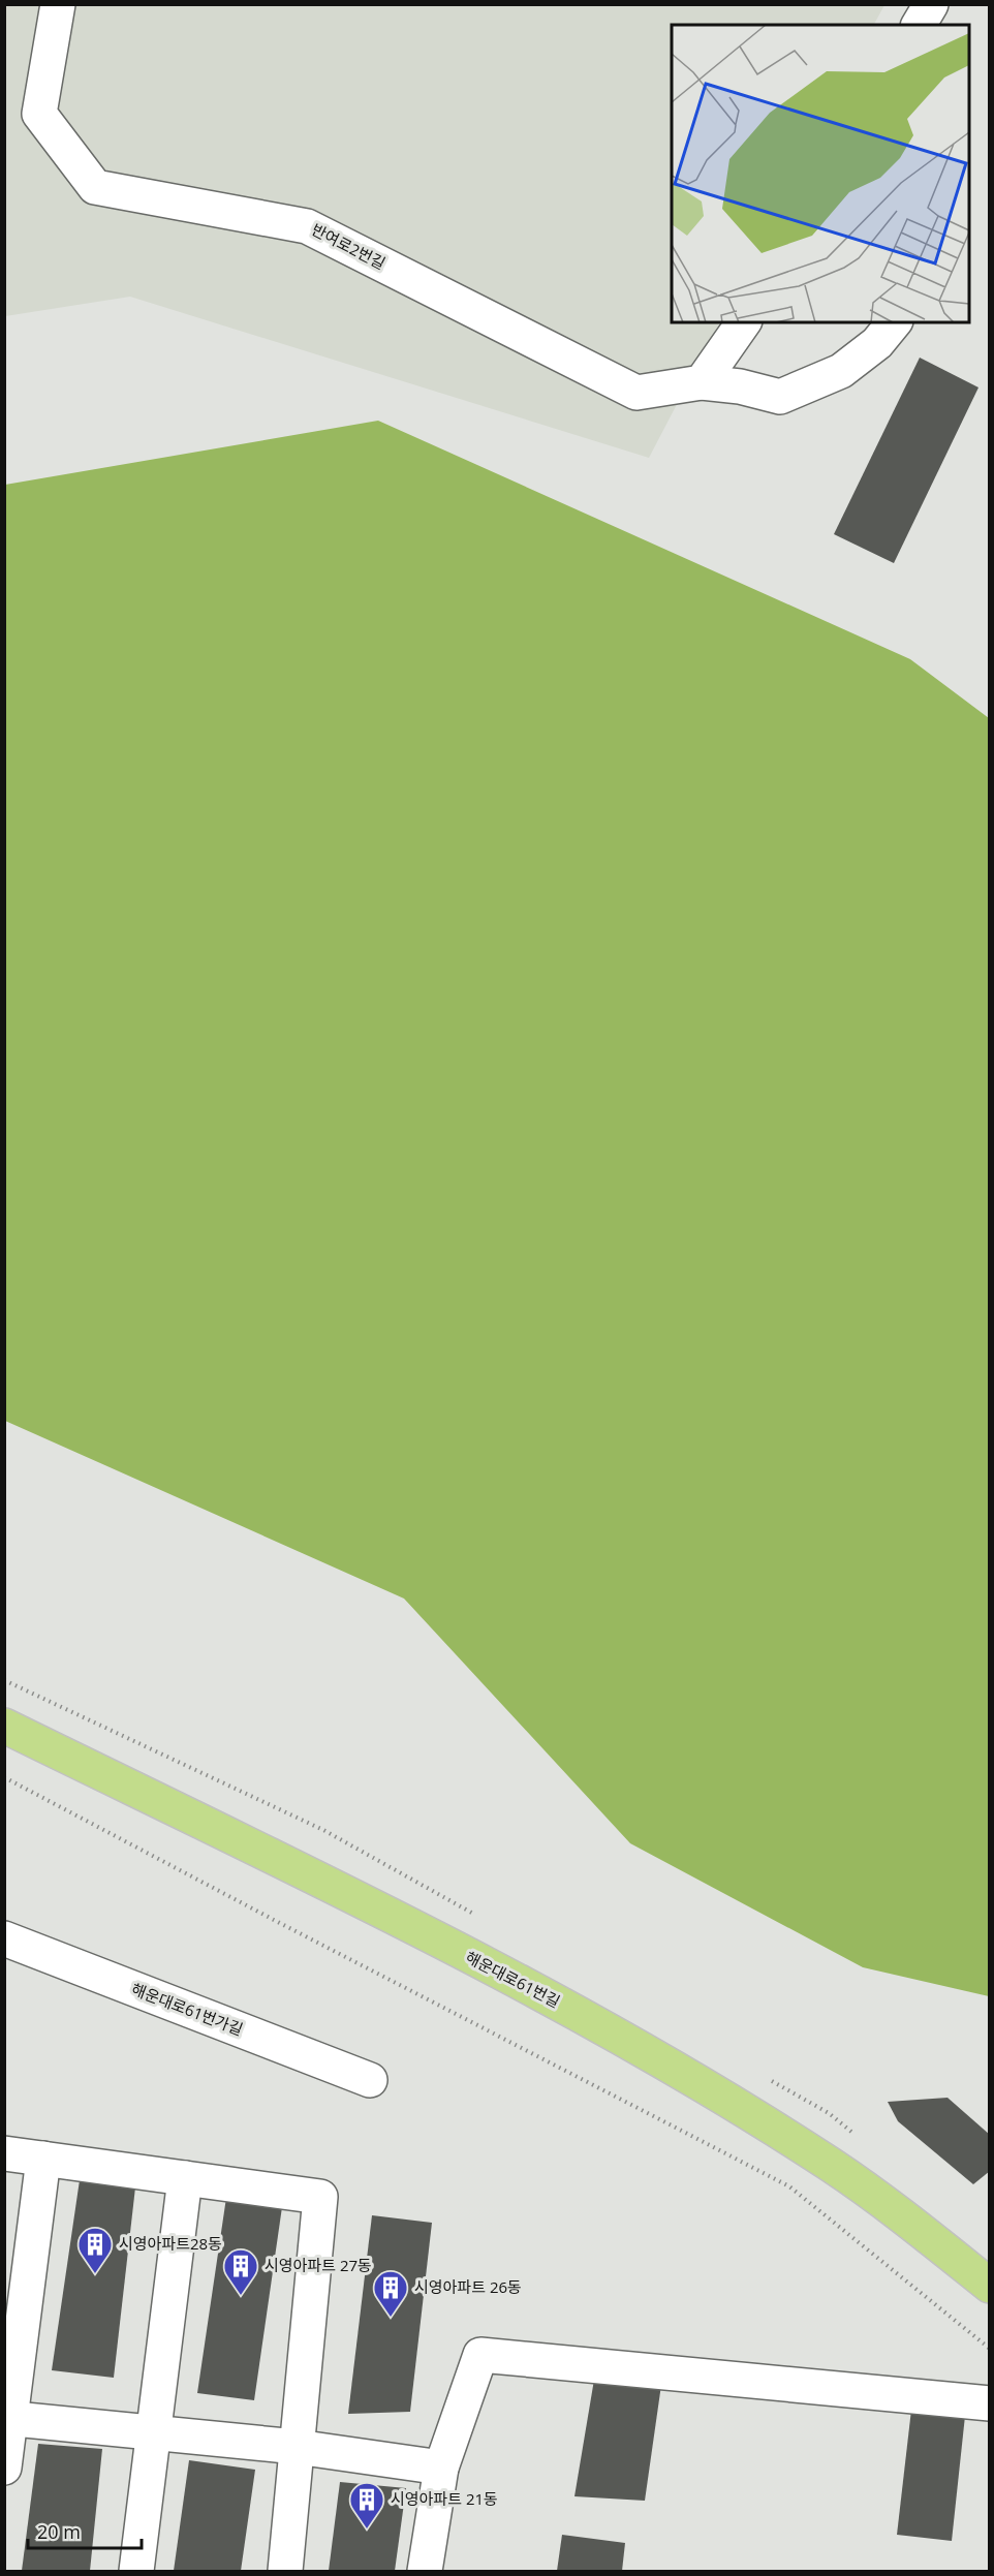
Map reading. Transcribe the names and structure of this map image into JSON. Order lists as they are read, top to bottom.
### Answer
{
  "streets": {
    "main road": ["해운대로61번길"],
    "street": ["반여로2번길", "해운대로61번가길"]
  },
  "places": {
    "building": [
      "시영아파트28동",
      "시영아파트 27동",
      "시영아파트 26동",
      "시영아파트 21동"
    ]
  },
  "scale_bar": "20 m"
}
